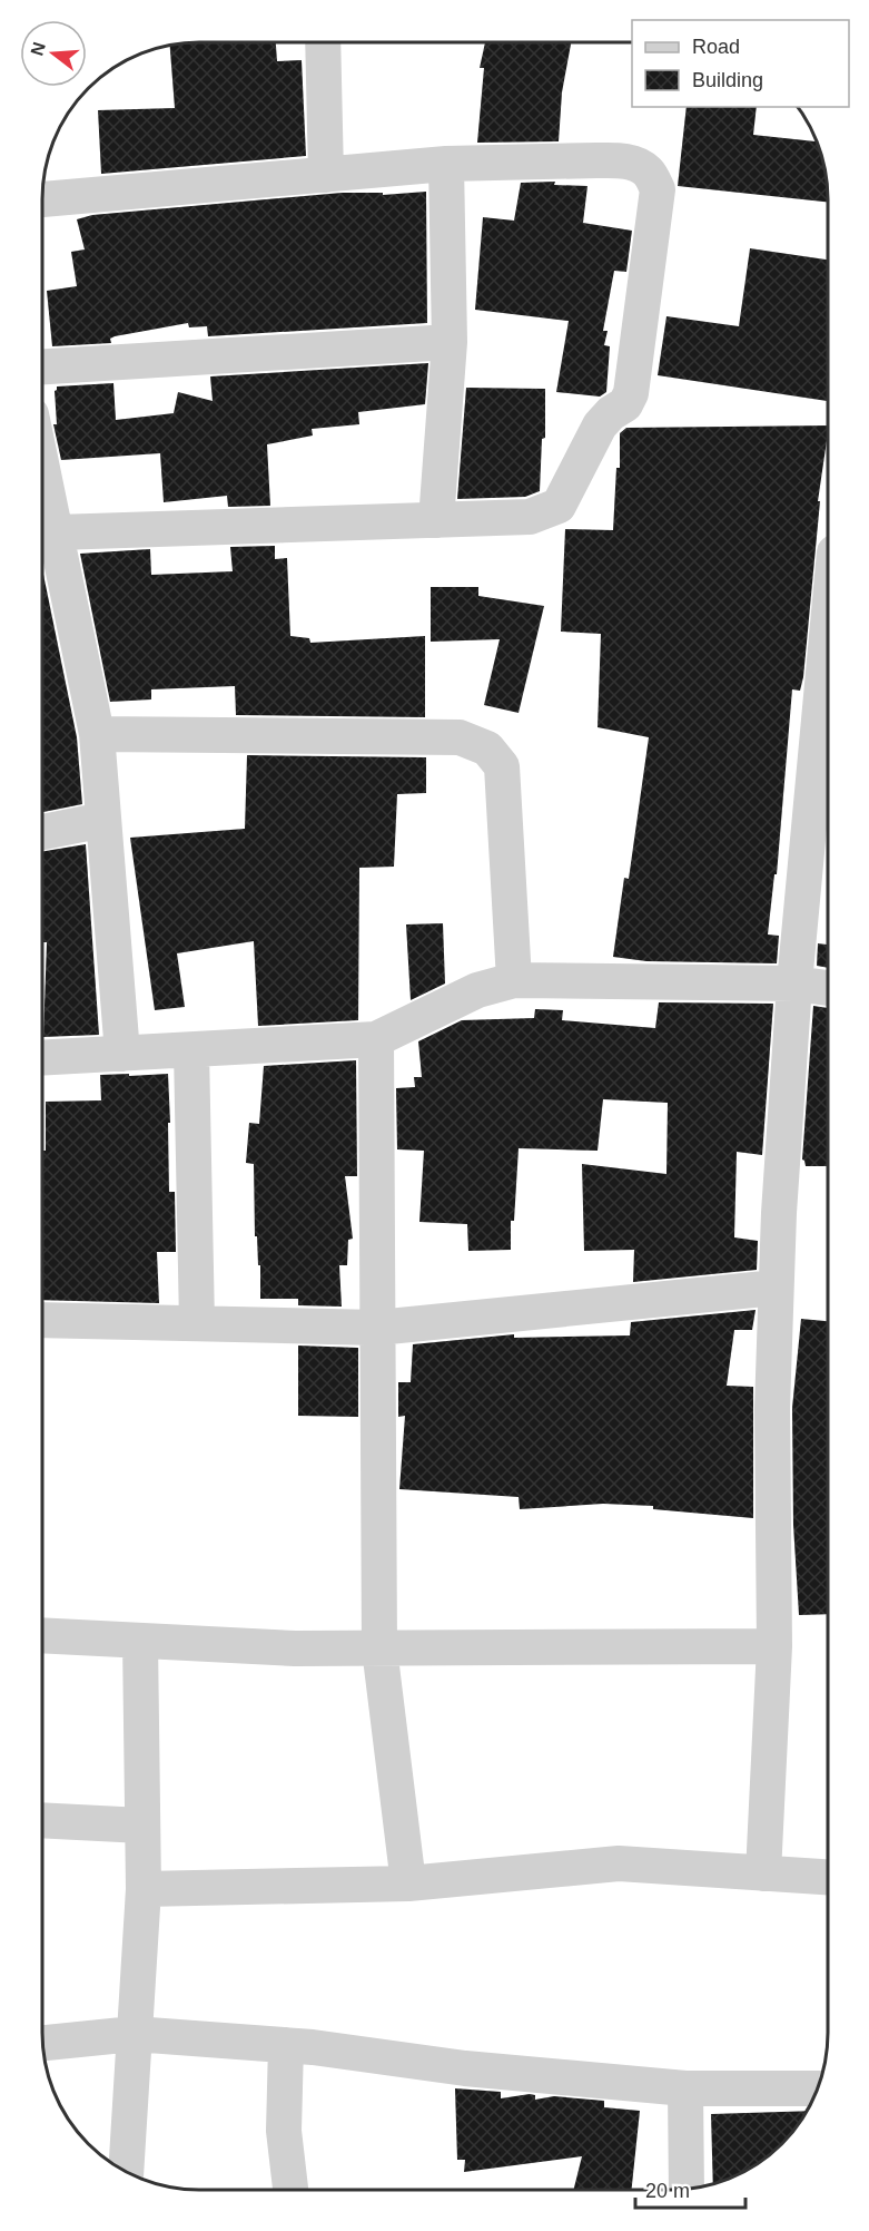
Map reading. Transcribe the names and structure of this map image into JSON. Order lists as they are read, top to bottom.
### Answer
{
  "legend": ["Road", "Building"],
  "scale_bar": "20 m",
  "north": "left"
}
